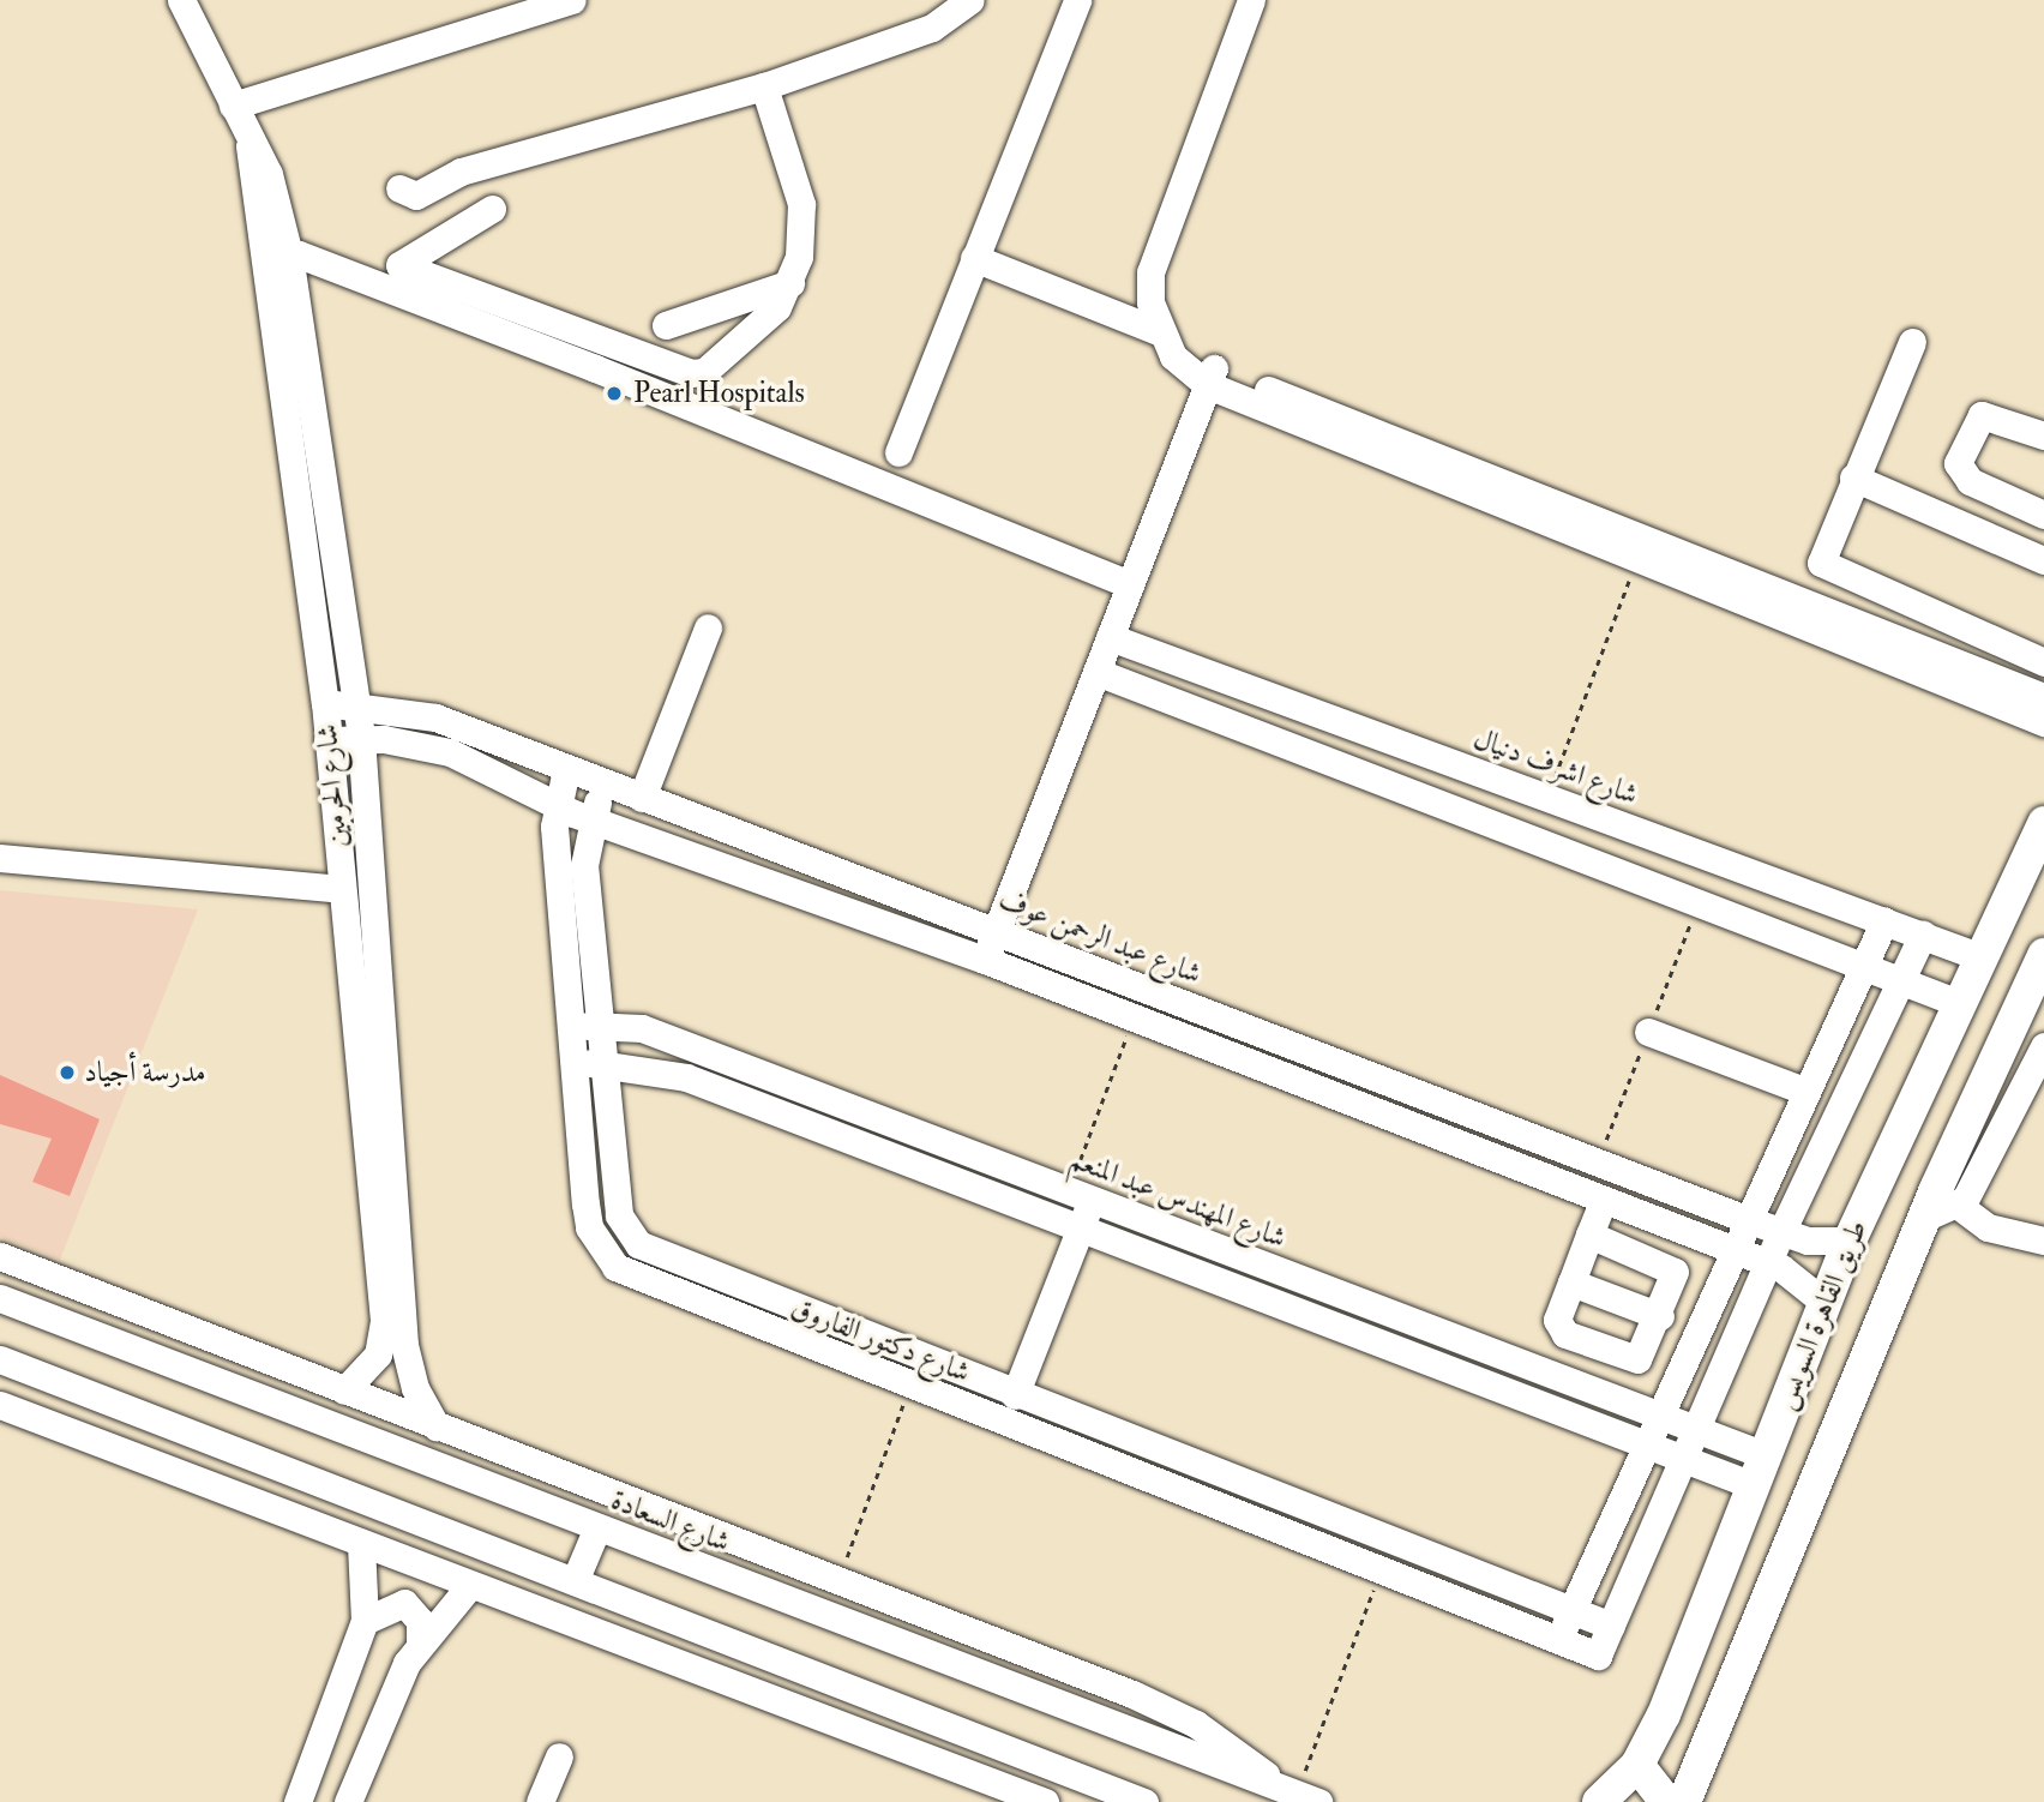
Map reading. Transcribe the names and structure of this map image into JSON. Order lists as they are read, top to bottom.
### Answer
{
  "streets": {
    "main road": ["طريق القاهرة السويس"],
    "street": [
      "شارع اشرف دنيال",
      "شارع الحرمين",
      "شارع عبد الرحمن عوف",
      "شارع المهندس عبد المنعم",
      "شارع دكتور الفاروق",
      "شارع السعادة"
    ]
  },
  "crossings": [
    ["شارع اشرف دنيال", "طريق القاهرة السويس"],
    ["شارع الحرمين", "شارع عبد الرحمن عوف"],
    ["شارع عبد الرحمن عوف", "طريق القاهرة السويس"],
    ["شارع عبد الرحمن عوف", "شارع دكتور الفاروق"],
    ["شارع المهندس عبد المنعم", "طريق القاهرة السويس"],
    ["شارع المهندس عبد المنعم", "شارع دكتور الفاروق"]
  ],
  "places": ["Pearl Hospitals", "مدرسة أجياد"]
}
